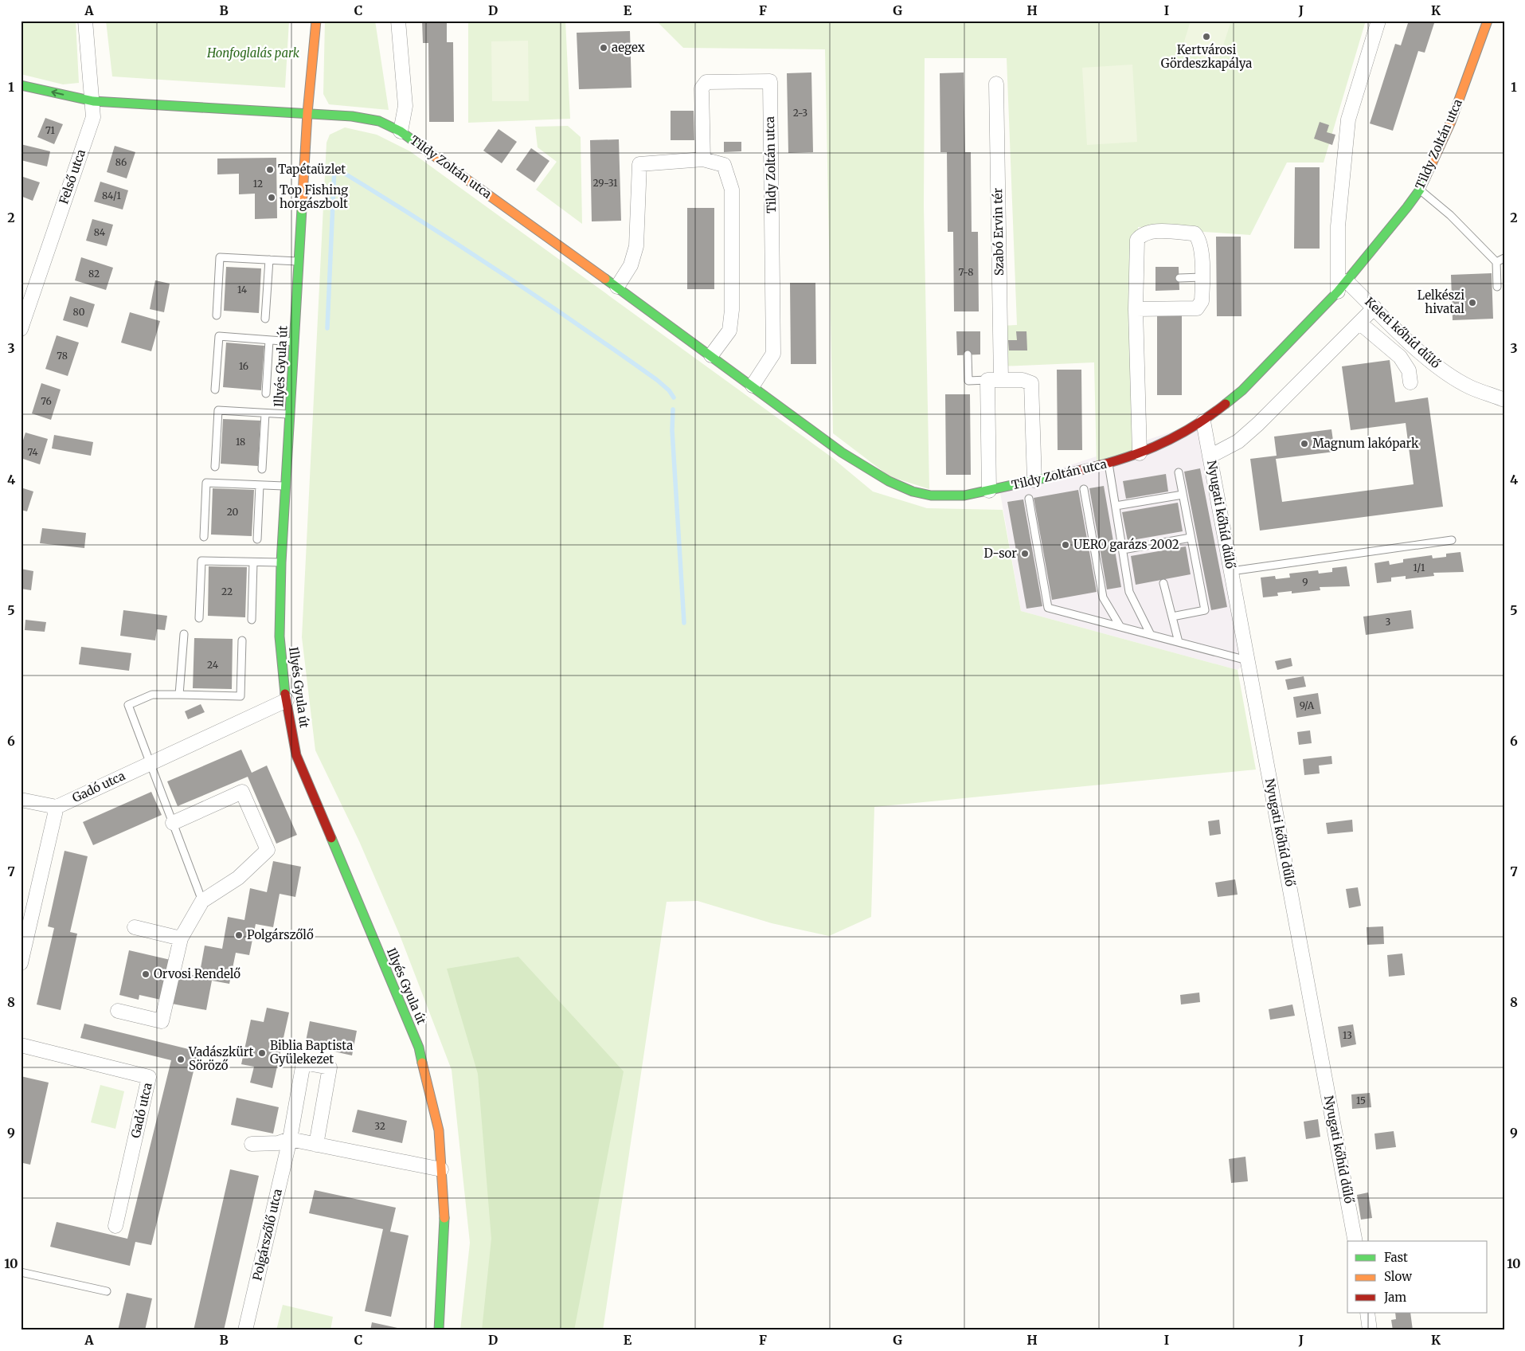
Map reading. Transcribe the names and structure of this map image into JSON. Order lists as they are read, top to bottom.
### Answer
{
  "streets": {
    "street": [
      "Tildy Zoltán utca",
      "Felső utca",
      "Szabó Ervin tér",
      "Keleti kőhíd dűlő",
      "Illyés Gyula út",
      "Nyugati kőhíd dűlő",
      "Gadó utca",
      "Polgárszőlő utca"
    ]
  },
  "crossings": [
    ["Tildy Zoltán utca", "Felső utca"],
    ["Tildy Zoltán utca", "Szabó Ervin tér"],
    ["Tildy Zoltán utca", "Keleti kőhíd dűlő"],
    ["Tildy Zoltán utca", "Illyés Gyula út"],
    ["Tildy Zoltán utca", "Nyugati kőhíd dűlő"],
    ["Illyés Gyula út", "Gadó utca"]
  ],
  "parks": ["Honfoglalás park"],
  "places": [
    "Kertvárosi Gördeszkapálya",
    "aegex",
    "Tapétaüzlet",
    "Top Fishing horgászbolt",
    "Lelkészi hivatal",
    "Magnum lakópark",
    "UERO garázs 2002",
    "D-sor",
    "Polgárszőlő",
    "Orvosi Rendelő",
    "Biblia Baptista Gyülekezet",
    "Vadászkürt Söröző"
  ],
  "house_numbers": [
    "2-3",
    "71",
    "86",
    "29-31",
    "12",
    "84/1",
    "84",
    "7-8",
    "82",
    "14",
    "80",
    "78",
    "16",
    "76",
    "18",
    "74",
    "20",
    "1/1",
    "9",
    "22",
    "3",
    "24",
    "9/A",
    "13",
    "15",
    "32"
  ],
  "legend": ["Fast", "Slow", "Jam"],
  "grid": {
    "columns": [
      "A",
      "B",
      "C",
      "D",
      "E",
      "F",
      "G",
      "H",
      "I",
      "J",
      "K"
    ],
    "rows": [
      "1",
      "2",
      "3",
      "4",
      "5",
      "6",
      "7",
      "8",
      "9",
      "10"
    ]
  }
}
